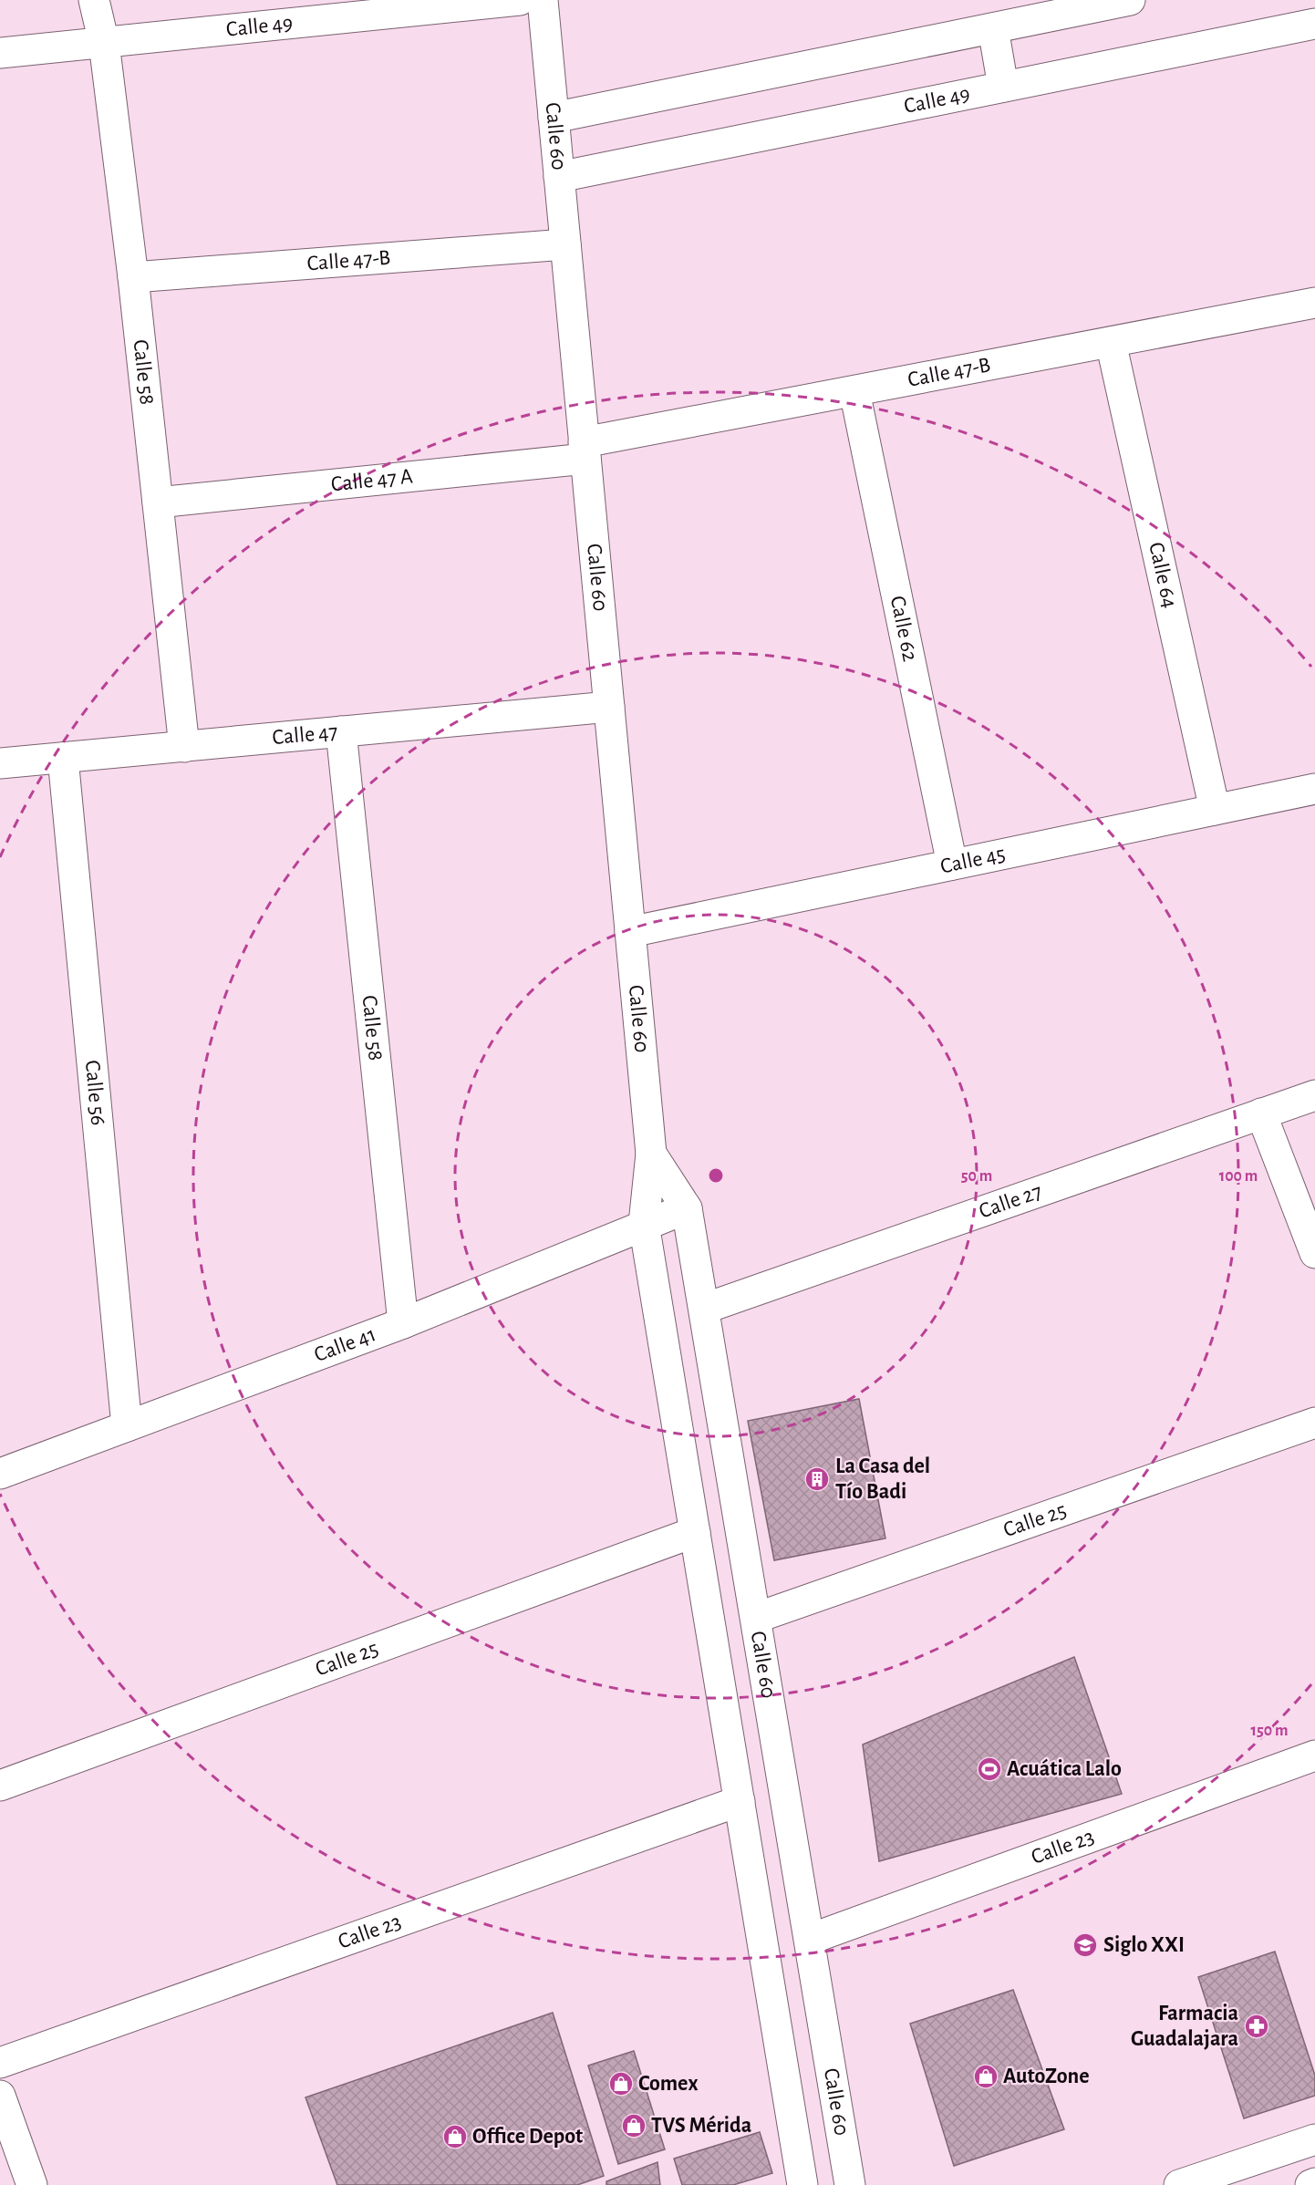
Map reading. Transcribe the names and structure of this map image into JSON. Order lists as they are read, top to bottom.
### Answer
{
  "streets": {
    "street": [
      "Calle 49",
      "Calle 60",
      "Calle 47-B",
      "Calle 58",
      "Calle 47 A",
      "Calle 64",
      "Calle 62",
      "Calle 47",
      "Calle 45",
      "Calle 56",
      "Calle 27",
      "Calle 41",
      "Calle 25",
      "Calle 23"
    ]
  },
  "crossings": [
    ["Calle 49", "Calle 60"],
    ["Calle 49", "Calle 58"],
    ["Calle 60", "Calle 47-B"],
    ["Calle 60", "Calle 47 A"],
    ["Calle 60", "Calle 47"],
    ["Calle 60", "Calle 45"],
    ["Calle 60", "Calle 27"],
    ["Calle 60", "Calle 41"],
    ["Calle 60", "Calle 25"],
    ["Calle 60", "Calle 23"],
    ["Calle 47-B", "Calle 58"],
    ["Calle 47-B", "Calle 47 A"],
    ["Calle 47-B", "Calle 64"],
    ["Calle 47-B", "Calle 62"],
    ["Calle 58", "Calle 47 A"],
    ["Calle 58", "Calle 47"],
    ["Calle 58", "Calle 41"],
    ["Calle 64", "Calle 45"],
    ["Calle 62", "Calle 45"],
    ["Calle 47", "Calle 56"],
    ["Calle 56", "Calle 41"]
  ],
  "places": {
    "building": ["La Casa del Tío Badi"],
    "sports": ["Acuática Lalo"],
    "school or university": ["Siglo XXI"],
    "pharmacy": ["Farmacia Guadalajara"],
    "shop": [
      "AutoZone",
      "Comex",
      "TVS Mérida",
      "Office Depot"
    ]
  },
  "rings": ["50 m", "100 m", "150 m"]
}
